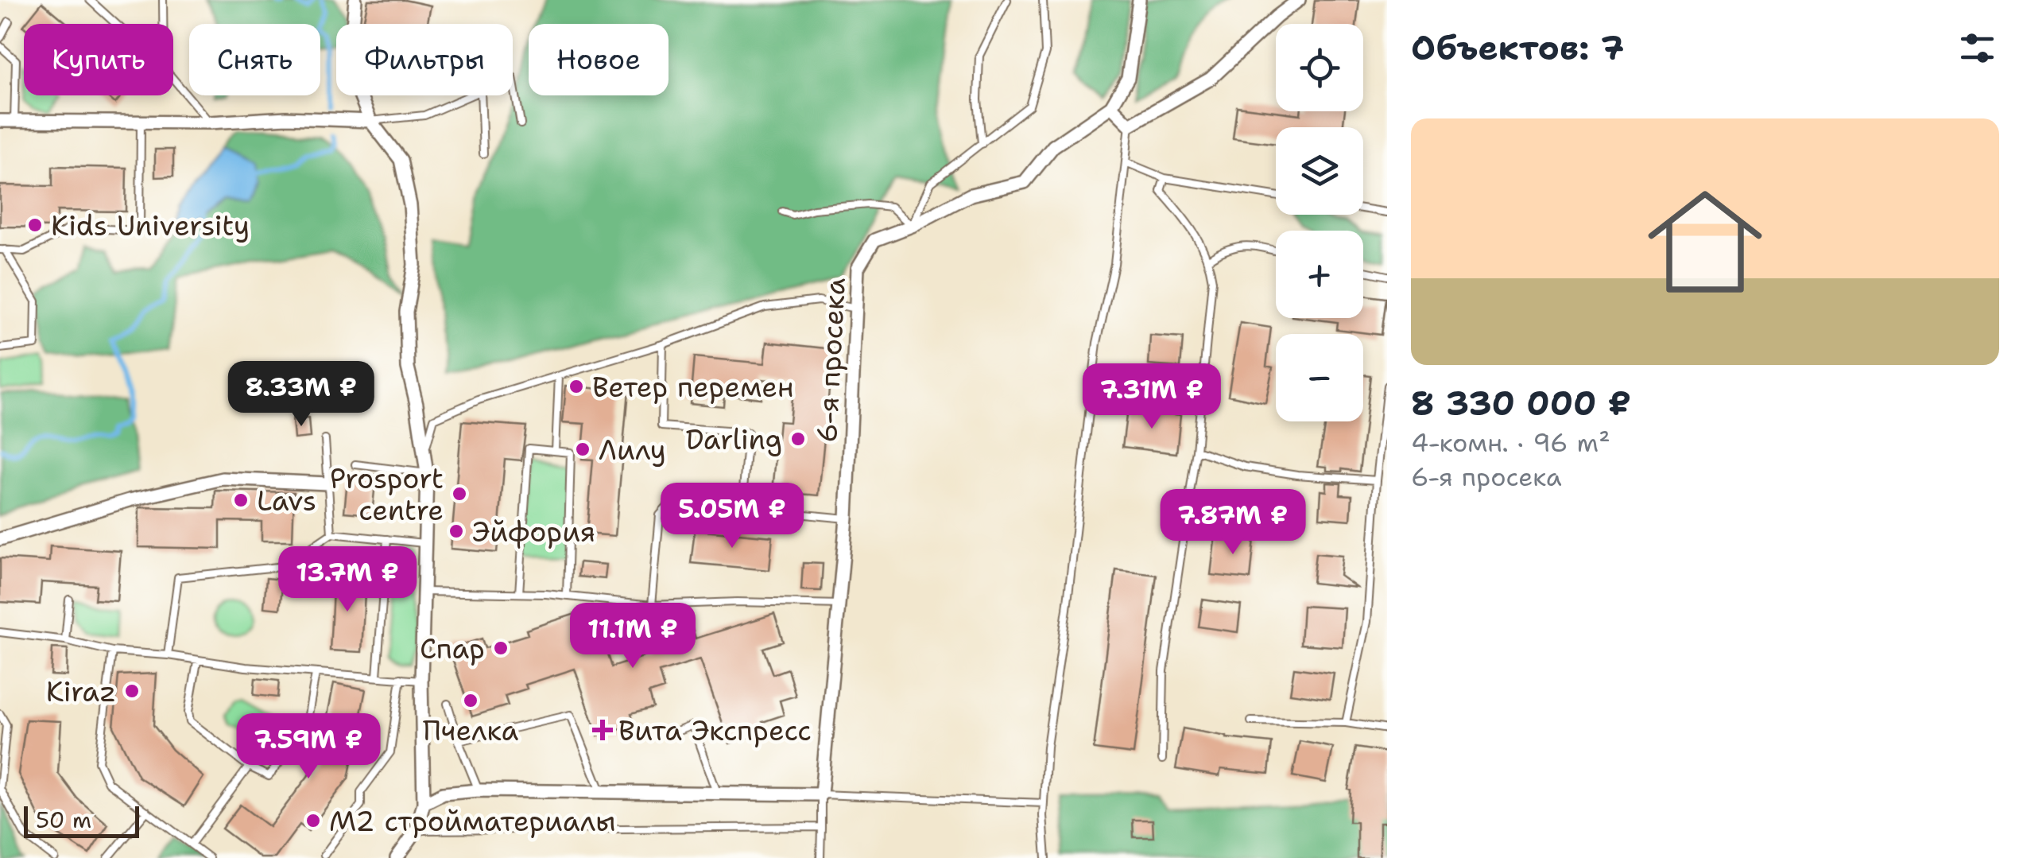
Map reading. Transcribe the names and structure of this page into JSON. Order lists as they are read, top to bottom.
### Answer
{
  "streets": {
    "street": ["6-я просека"]
  },
  "places": {
    "other": [
      "Kids University",
      "Ветер перемен",
      "Darling",
      "Лилу",
      "Prosport centre",
      "Lavs",
      "Эйфория",
      "Спар",
      "Kiraz",
      "Пчелка",
      "М2 стройматериалы"
    ],
    "health": ["Вита Экспресс"]
  },
  "scale_bar": "50 m",
  "page": {
    "heading": "Объектов: 7",
    "map_buttons": ["+", "−"],
    "chip": [
      "Купить",
      "Снять",
      "Фильтры",
      "Новое"
    ],
    "list": [
      {
        "name": "8 330 000 ₽",
        "note": "4-комн. · 96 m² · 6-я просека"
      }
    ],
    "price": [
      "8.33M ₽",
      "7.31M ₽",
      "5.05M ₽",
      "7.87M ₽",
      "13.7M ₽",
      "11.1M ₽",
      "7.59M ₽"
    ],
    "scale": "50 m"
  }
}
